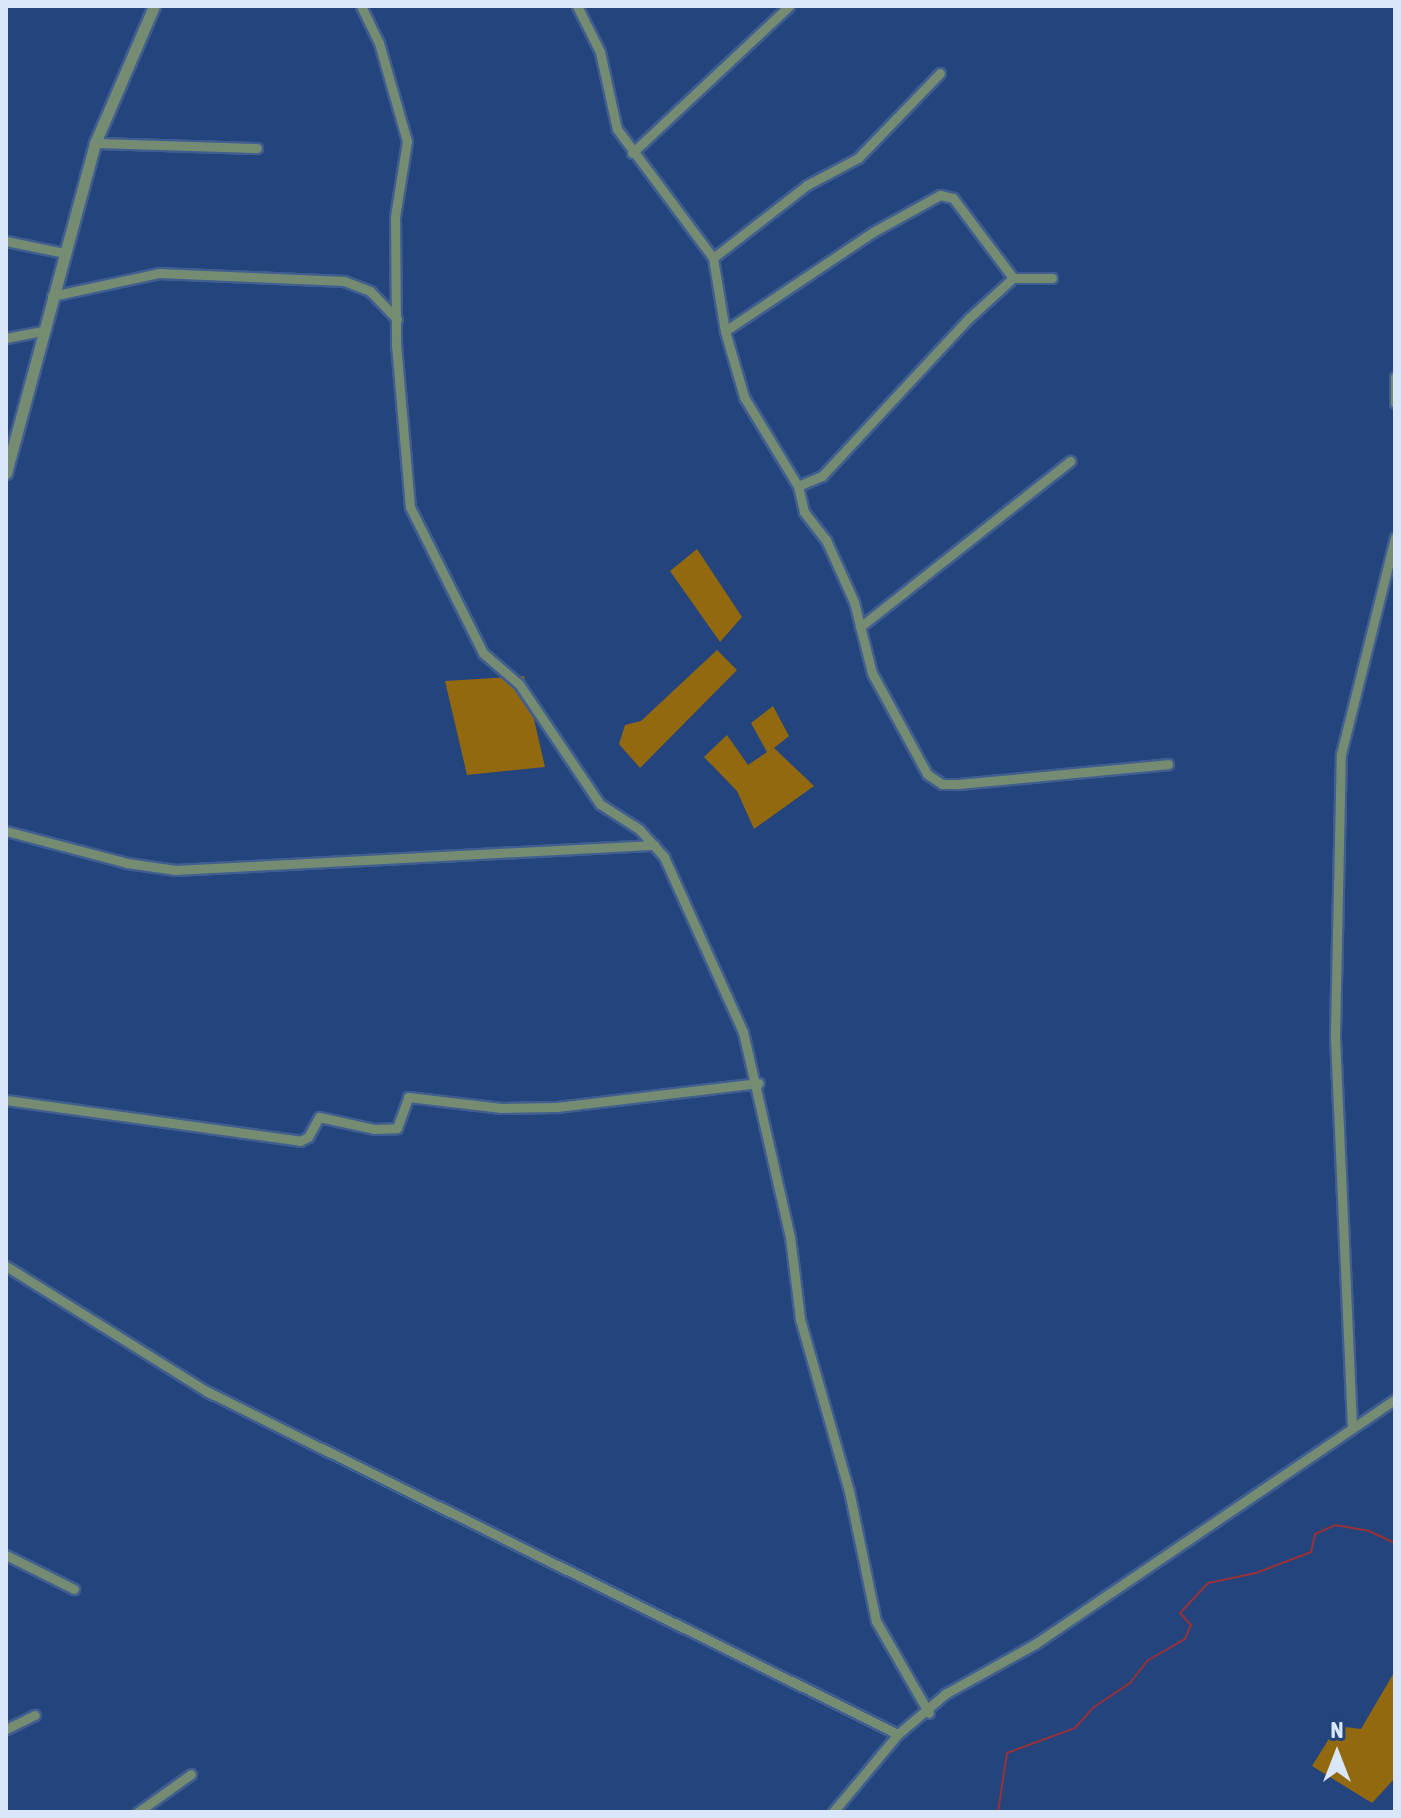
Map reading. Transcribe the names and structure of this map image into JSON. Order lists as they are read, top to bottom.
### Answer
{
  "north": "top"
}
